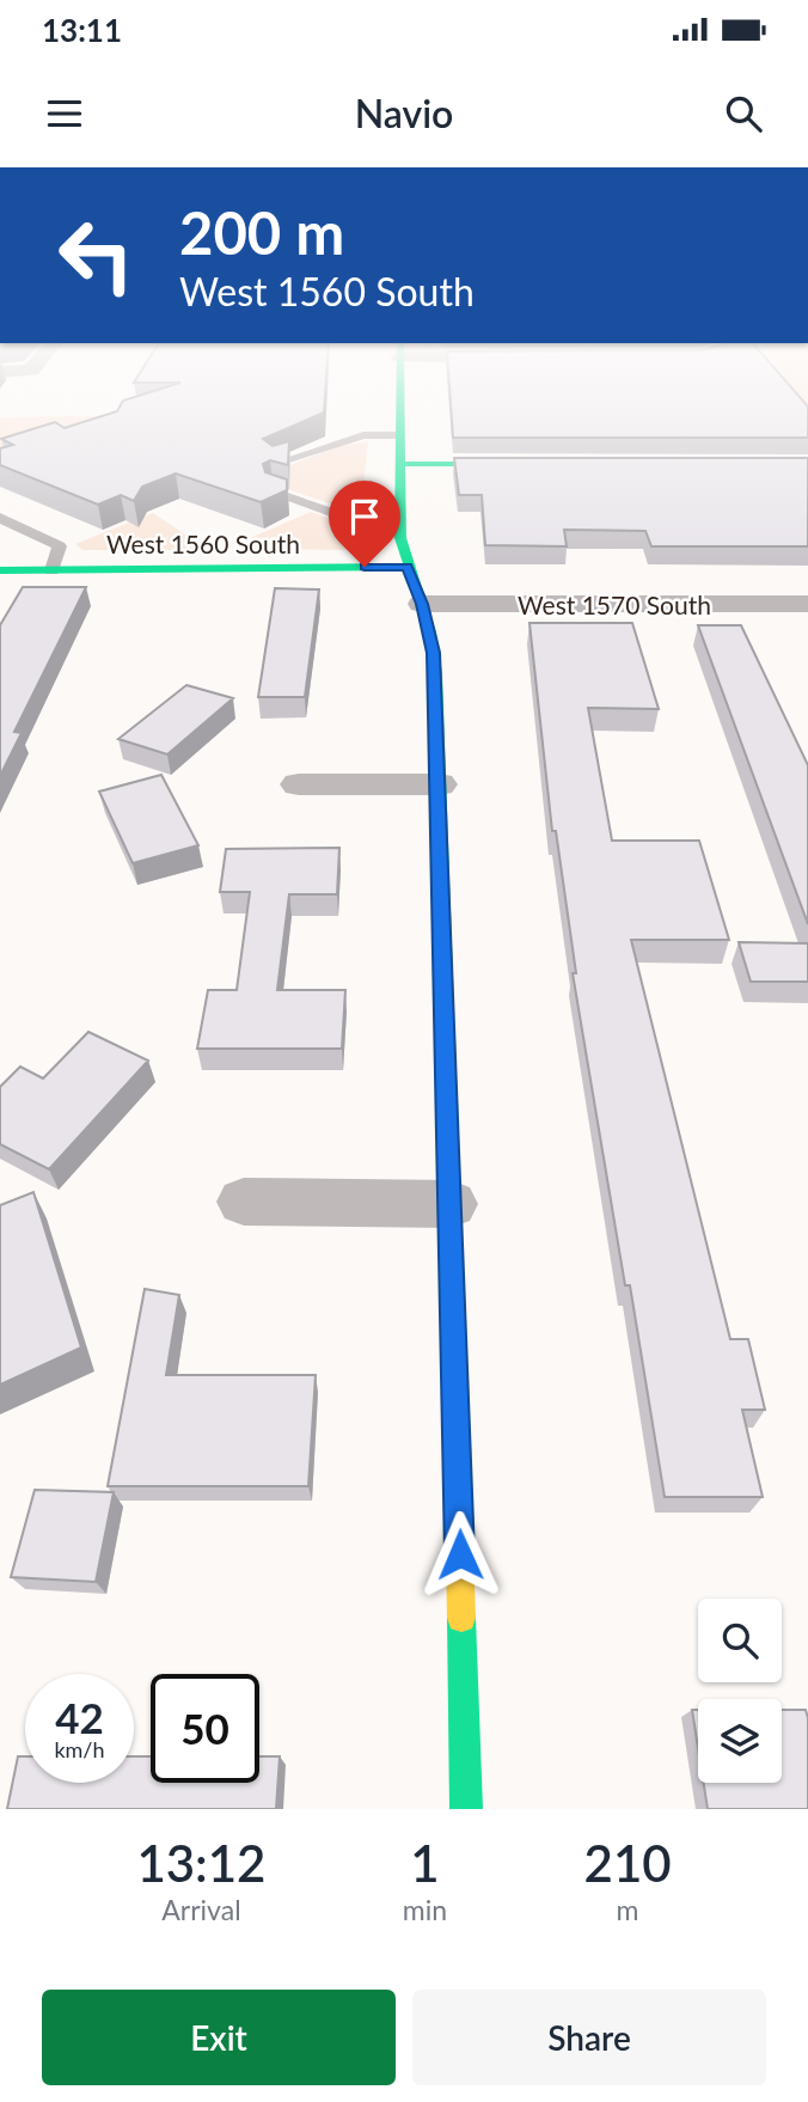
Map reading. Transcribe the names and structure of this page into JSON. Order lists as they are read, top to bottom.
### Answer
{
  "streets": {
    "main road": ["West 1560 South"],
    "street": ["West 1570 South"]
  },
  "page": {
    "status": "13:11",
    "header": "Navio",
    "turn": ["200 m", "West 1560 South"],
    "speed": "42 km/h",
    "limit": "50",
    "eta": [
      "13:12",
      "Arrival",
      "1",
      "min",
      "210",
      "m"
    ],
    "buttons": ["Exit", "Share"]
  }
}
